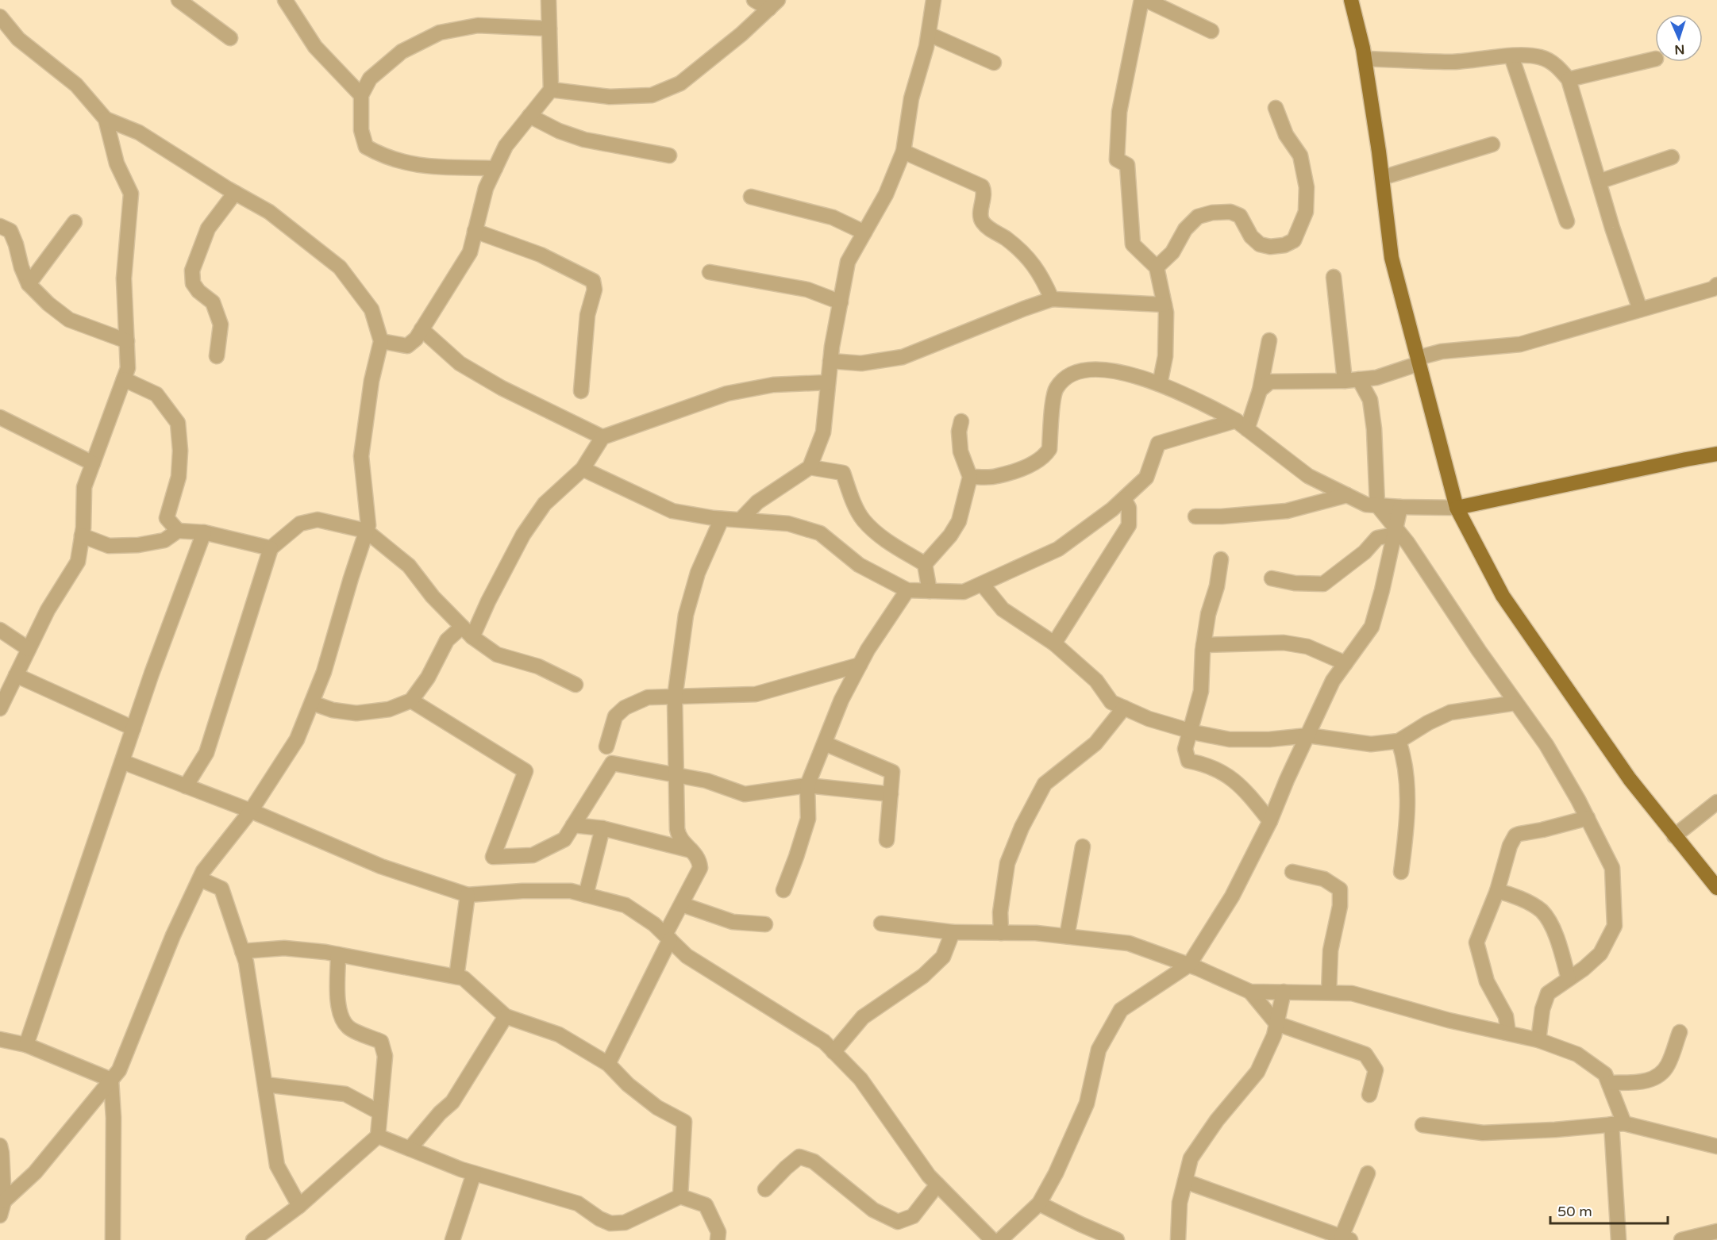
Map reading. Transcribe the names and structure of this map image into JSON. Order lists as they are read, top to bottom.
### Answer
{
  "scale_bar": "50 m",
  "north": "bottom"
}
